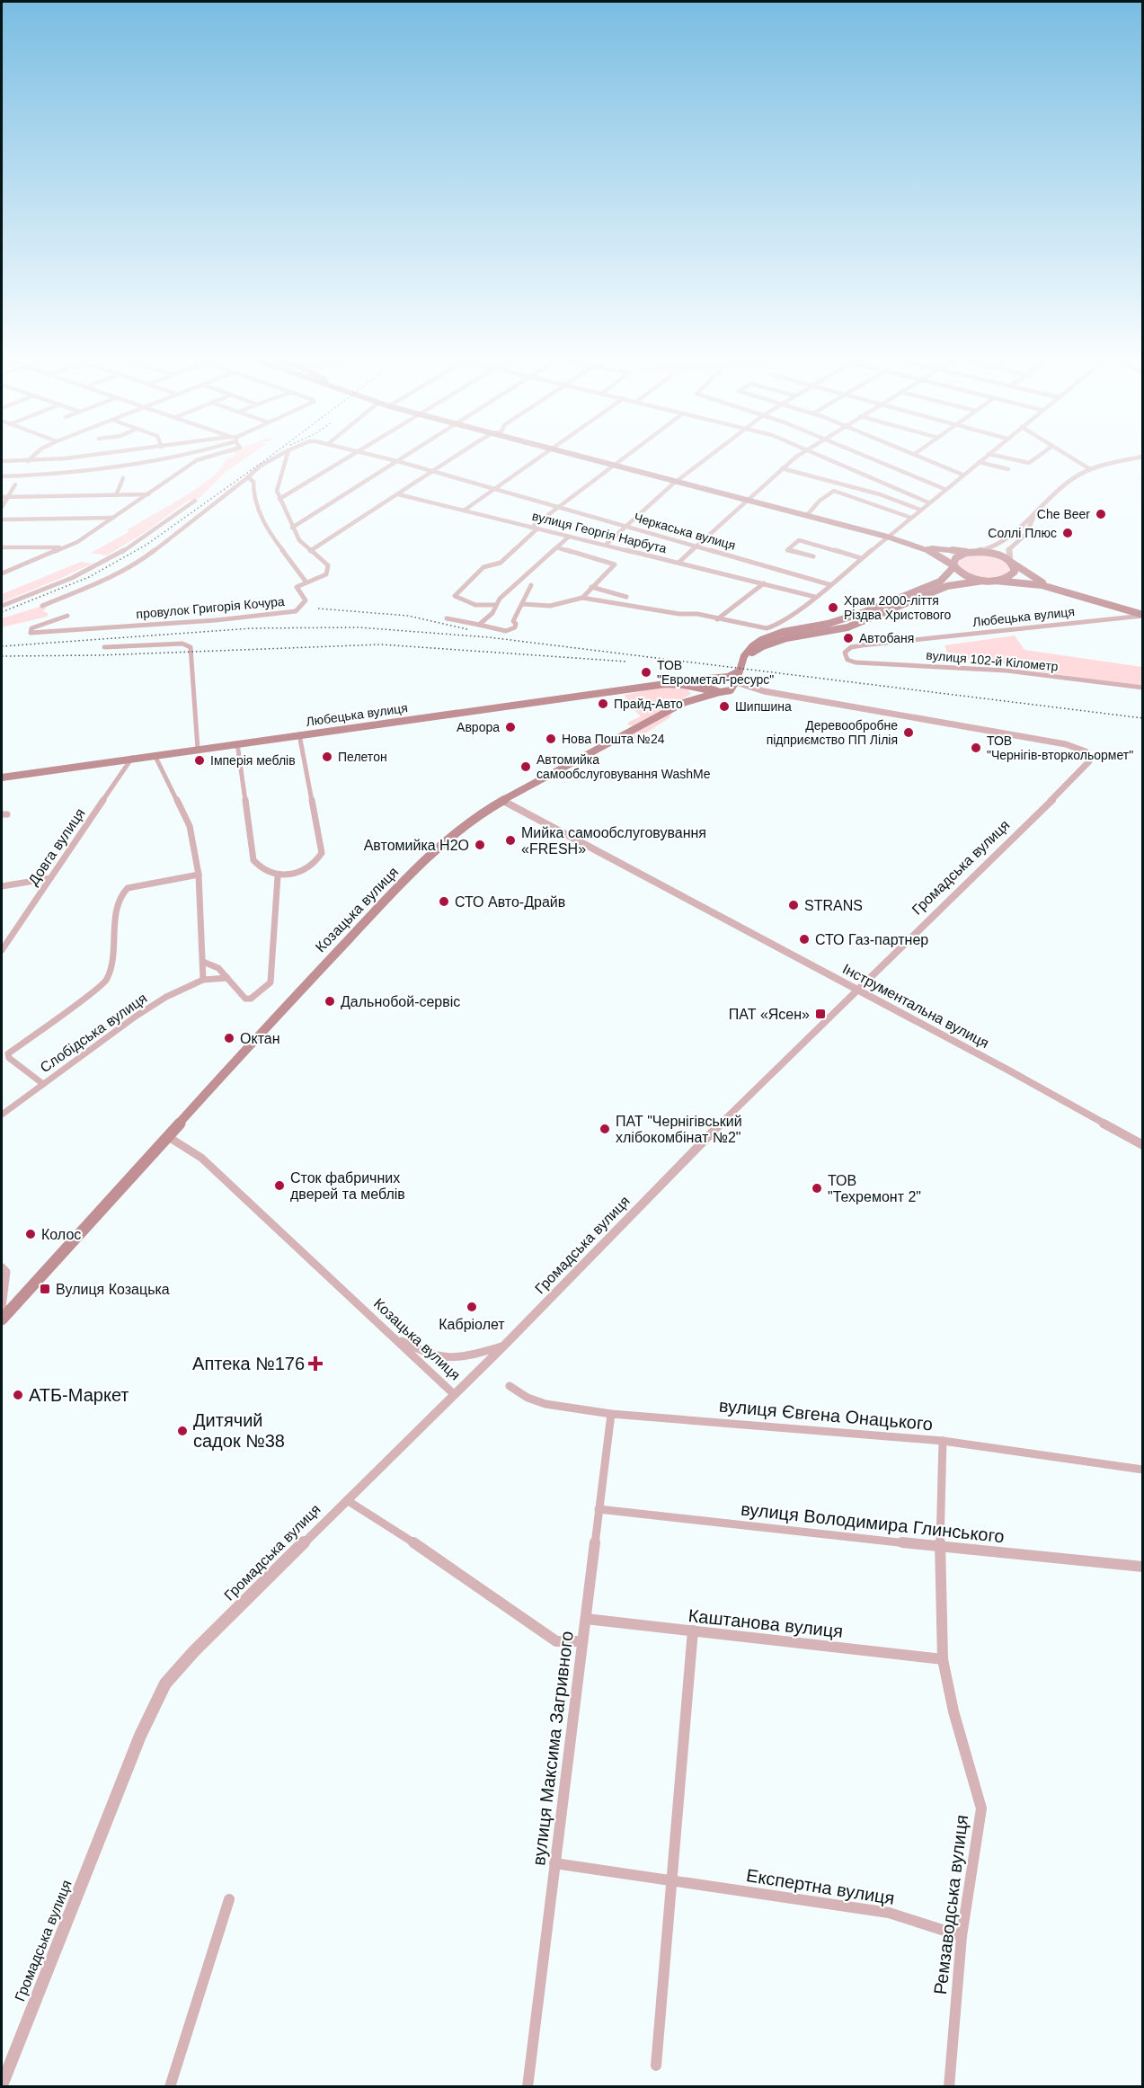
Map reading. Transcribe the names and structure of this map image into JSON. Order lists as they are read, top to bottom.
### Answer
{
  "streets": {
    "main road": ["Любецька вулиця", "Козацька вулиця"],
    "street": [
      "Черкаська вулиця",
      "вулиця Георгія Нарбута",
      "провулок Григорія Кочура",
      "вулиця 102-й Кілометр",
      "Довга вулиця",
      "Громадська вулиця",
      "Інструментальна вулиця",
      "Слобідська вулиця",
      "вулиця Євгена Онацького",
      "вулиця Володимира Глинського",
      "Каштанова вулиця",
      "вулиця Максима Загривного",
      "Експертна вулиця",
      "Ремзаводська вулиця"
    ]
  },
  "crossings": [
    ["Любецька вулиця", "вулиця 102-й Кілометр"],
    ["Любецька вулиця", "Довга вулиця"],
    ["Любецька вулиця", "Козацька вулиця"],
    ["Громадська вулиця", "Козацька вулиця"],
    ["Громадська вулиця", "Інструментальна вулиця"],
    ["Козацька вулиця", "Інструментальна вулиця"],
    ["вулиця Євгена Онацького", "вулиця Максима Загривного"],
    ["вулиця Євгена Онацького", "Ремзаводська вулиця"],
    ["вулиця Володимира Глинського", "вулиця Максима Загривного"],
    ["вулиця Володимира Глинського", "Ремзаводська вулиця"],
    ["Каштанова вулиця", "вулиця Максима Загривного"],
    ["Каштанова вулиця", "Ремзаводська вулиця"],
    ["вулиця Максима Загривного", "Експертна вулиця"],
    ["Експертна вулиця", "Ремзаводська вулиця"]
  ],
  "places": {
    "other": [
      "Che Beer",
      "Соллі Плюс",
      "Храм 2000-ліття Різдва Христового",
      "Автобаня",
      "ТОВ \"Еврометал-ресурс\"",
      "Прайд-Авто",
      "Шипшина",
      "Аврора",
      "Деревообробне підприємство ПП Лілія",
      "Нова Пошта №24",
      "ТОВ \"Чернігів-вторкольормет\"",
      "Пелетон",
      "Імперія меблів",
      "Автомийка самообслуговування WashMe",
      "Мийка самообслуговування «FRESH»",
      "Автомийка H2O",
      "СТО Авто-Драйв",
      "STRANS",
      "СТО Газ-партнер",
      "Дальнобой-сервіс",
      "Октан",
      "ПАТ \"Чернігівський хлібокомбінат №2\"",
      "Сток фабричних дверей та меблів",
      "ТОВ \"Техремонт 2\"",
      "Колос",
      "Кабріолет",
      "АТБ-Маркет",
      "Дитячий садок №38"
    ],
    "transit": ["ПАТ «Ясен»", "Вулиця Козацька"],
    "health": ["Аптека №176"]
  }
}
